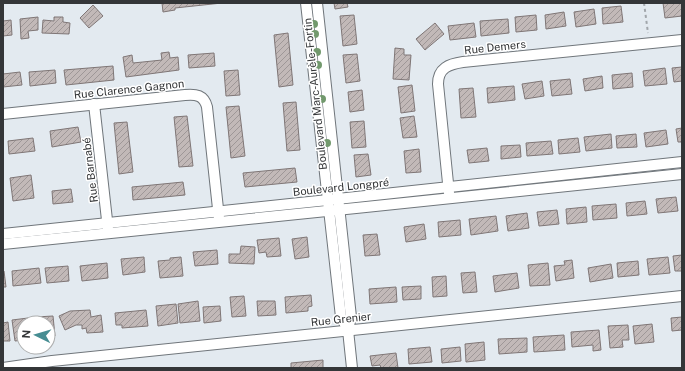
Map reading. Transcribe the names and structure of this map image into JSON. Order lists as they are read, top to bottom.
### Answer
{
  "streets": {
    "street": [
      "Rue Demers",
      "Rue Clarence Gagnon",
      "Boulevard Marc-Aurèle-Fortin",
      "Rue Barnabé",
      "Boulevard Longpré",
      "Rue Grenier"
    ]
  },
  "crossings": [
    ["Rue Demers", "Boulevard Longpré"],
    ["Rue Clarence Gagnon", "Rue Barnabé"],
    ["Rue Clarence Gagnon", "Boulevard Longpré"],
    ["Boulevard Marc-Aurèle-Fortin", "Boulevard Longpré"],
    ["Boulevard Marc-Aurèle-Fortin", "Rue Grenier"],
    ["Rue Barnabé", "Boulevard Longpré"]
  ],
  "north": "left"
}
